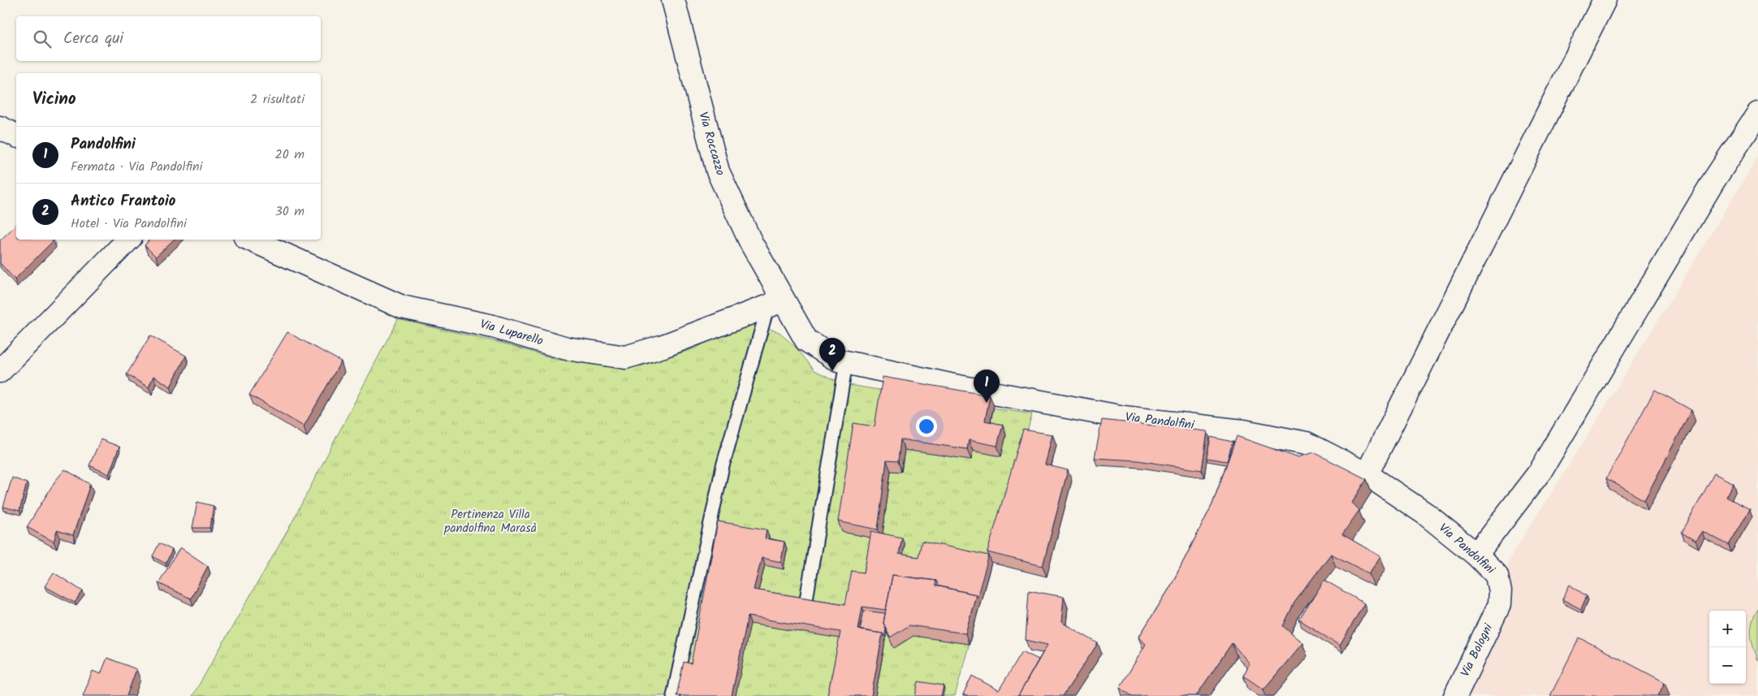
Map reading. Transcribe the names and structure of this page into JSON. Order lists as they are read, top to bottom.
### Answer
{
  "streets": {
    "street": [
      "Via Roccazzo",
      "Via Luparello",
      "Via Pandolfini",
      "Via Bologni"
    ]
  },
  "crossings": [
    ["Via Roccazzo", "Via Luparello"],
    ["Via Roccazzo", "Via Pandolfini"],
    ["Via Luparello", "Via Pandolfini"],
    ["Via Pandolfini", "Via Bologni"]
  ],
  "parks": ["Pertinenza Villa pandolfina Marasà"],
  "page": {
    "search": "Cerca qui",
    "heading": ["Vicino", "2 risultati"],
    "list": [
      {
        "mark": "1",
        "name": "Pandolfini",
        "note": "Fermata · Via Pandolfini",
        "value": "20 m"
      },
      {
        "mark": "2",
        "name": "Antico Frantoio",
        "note": "Hotel · Via Pandolfini",
        "value": "30 m"
      }
    ],
    "pins": ["2", "1"],
    "map_buttons": ["+", "−"]
  }
}
